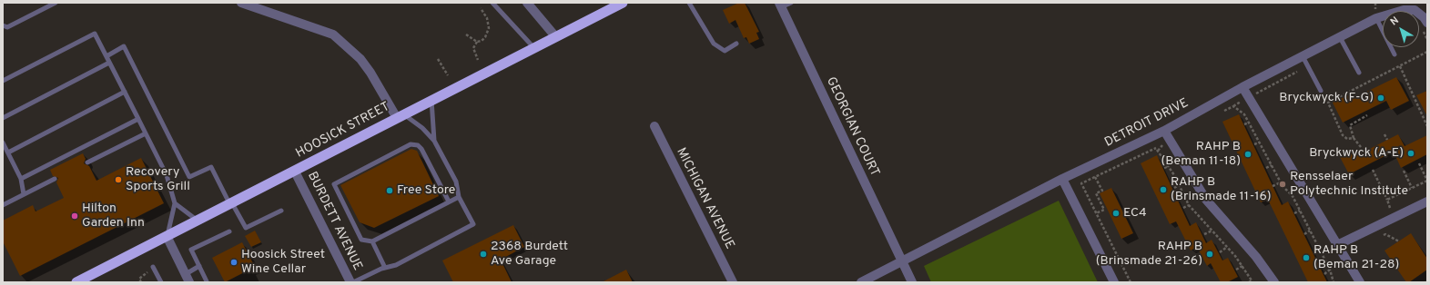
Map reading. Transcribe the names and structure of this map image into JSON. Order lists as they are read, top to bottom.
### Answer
{
  "streets": {
    "highway": ["HOOSICK STREET"],
    "street": [
      "DETROIT DRIVE",
      "GEORGIAN COURT",
      "MICHIGAN AVENUE",
      "BURDETT AVENUE"
    ]
  },
  "crossings": [
    ["DETROIT DRIVE", "GEORGIAN COURT"],
    ["HOOSICK STREET", "BURDETT AVENUE"]
  ],
  "places": [
    "Bryckwyck (F-G)",
    "Bryckwyck (A-E)",
    "RAHP B (Beman 11-18)",
    "Recovery Sports Grill",
    "Rensselaer Polytechnic Institute",
    "RAHP B (Brinsmade 11-16)",
    "Free Store",
    "EC4",
    "Hilton Garden Inn",
    "2368 Burdett Ave Garage",
    "RAHP B (Brinsmade 21-26)",
    "RAHP B (Beman 21-28)",
    "Hoosick Street Wine Cellar"
  ],
  "north": "top left"
}
